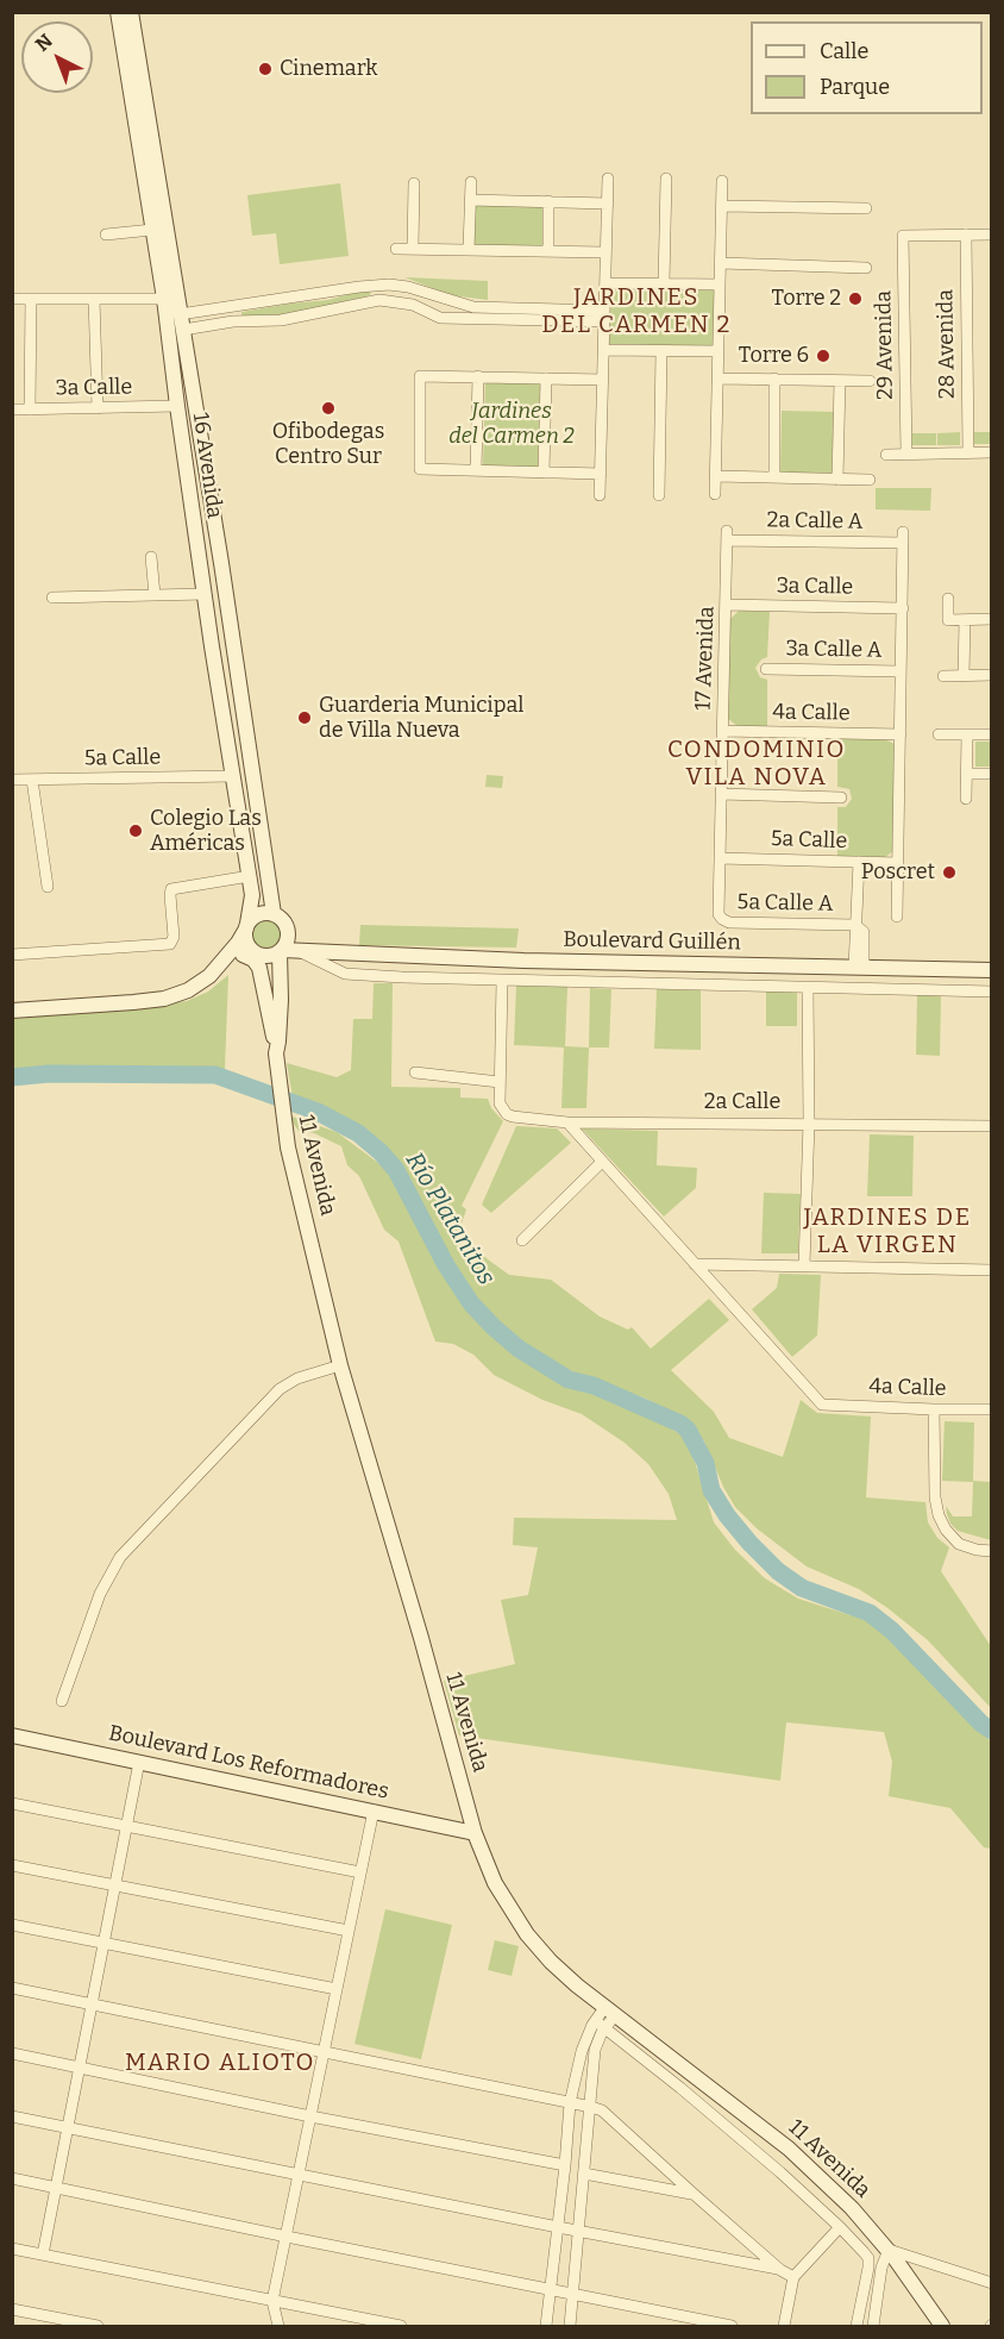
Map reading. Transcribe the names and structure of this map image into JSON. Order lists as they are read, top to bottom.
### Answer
{
  "streets": {
    "main road": [
      "16 Avenida",
      "Boulevard Guillén",
      "11 Avenida",
      "Boulevard Los Reformadores"
    ],
    "street": [
      "28 Avenida",
      "29 Avenida",
      "3a Calle",
      "2a Calle A",
      "3a Calle A",
      "17 Avenida",
      "4a Calle",
      "5a Calle",
      "5a Calle A",
      "2a Calle"
    ]
  },
  "crossings": [
    ["28 Avenida", "29 Avenida"],
    ["3a Calle", "16 Avenida"],
    ["3a Calle", "2a Calle A"],
    ["3a Calle", "17 Avenida"],
    ["16 Avenida", "5a Calle"],
    ["16 Avenida", "Boulevard Guillén"],
    ["16 Avenida", "11 Avenida"],
    ["2a Calle A", "17 Avenida"],
    ["17 Avenida", "4a Calle"],
    ["17 Avenida", "5a Calle"],
    ["17 Avenida", "5a Calle A"],
    ["Boulevard Guillén", "11 Avenida"],
    ["11 Avenida", "Boulevard Los Reformadores"]
  ],
  "districts": [
    "JARDINES DEL CARMEN 2",
    "CONDOMINIO VILA NOVA",
    "JARDINES DE LA VIRGEN",
    "MARIO ALIOTO"
  ],
  "water": ["Río Platanitos"],
  "parks": ["Jardines del Carmen 2"],
  "places": [
    "Cinemark",
    "Torre 2",
    "Torre 6",
    "Ofibodegas Centro Sur",
    "Guarderia Municipal de Villa Nueva",
    "Colegio Las Américas",
    "Poscret"
  ],
  "legend": ["Calle", "Parque"],
  "north": "top left"
}
